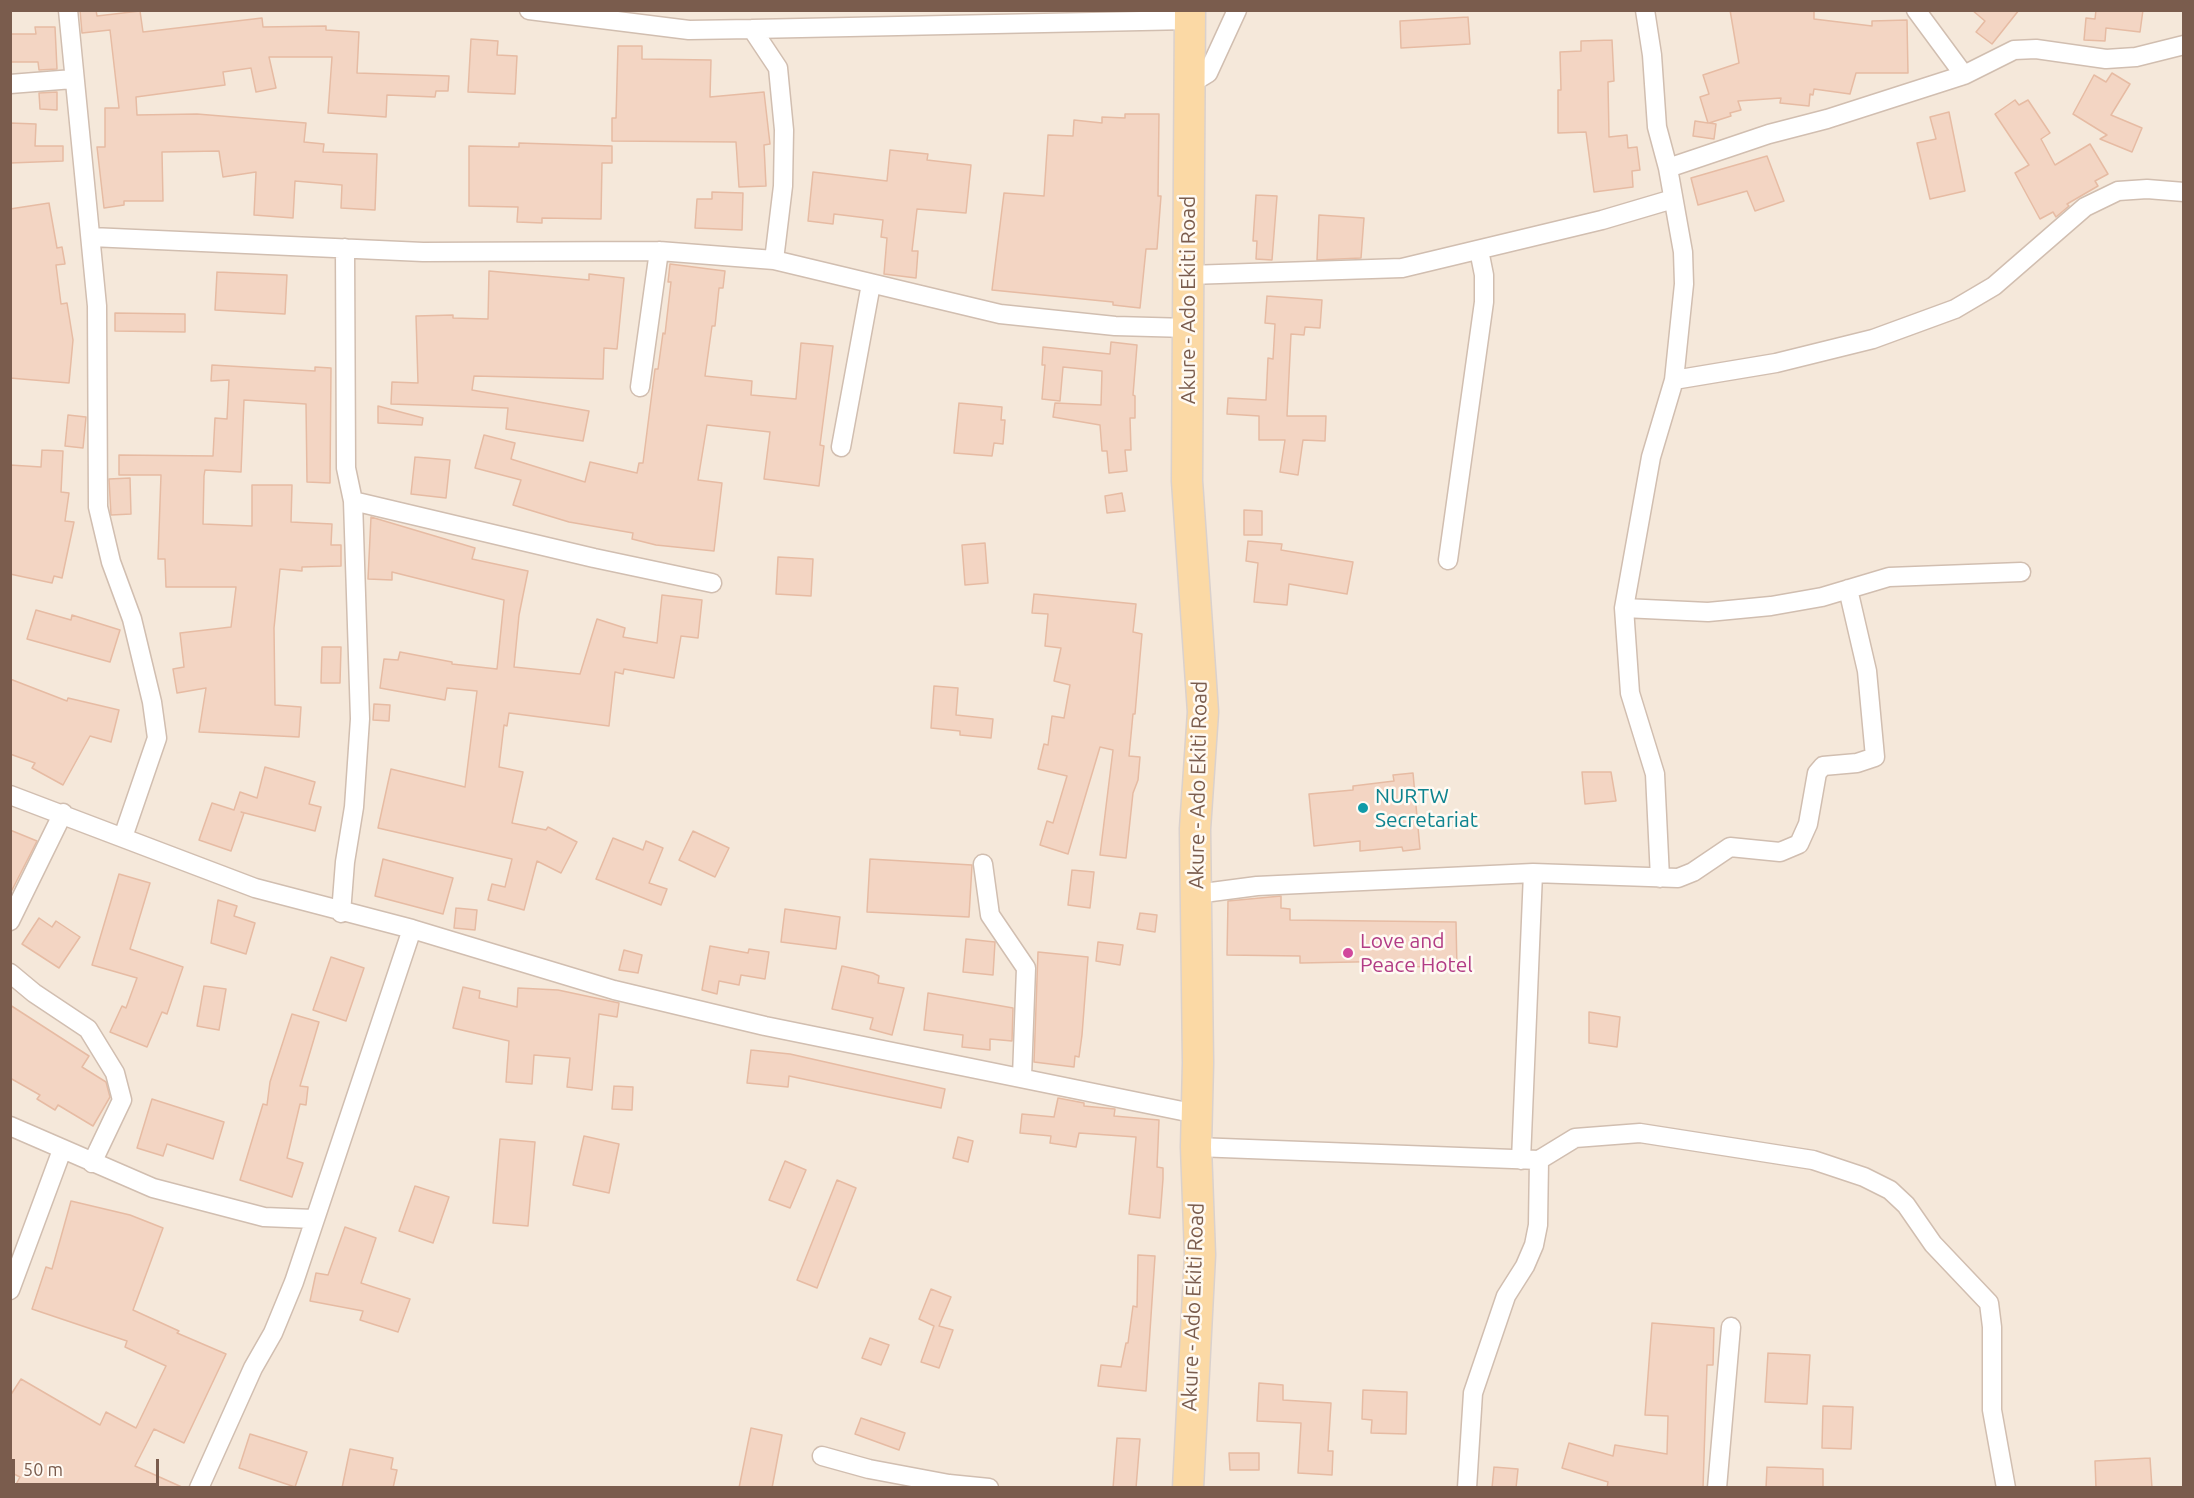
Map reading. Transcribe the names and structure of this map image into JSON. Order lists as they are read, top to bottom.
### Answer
{
  "streets": {
    "main road": ["Akure - Ado Ekiti Road"]
  },
  "places": ["NURTW Secretariat", "Love and Peace Hotel"],
  "scale_bar": "50 m"
}
